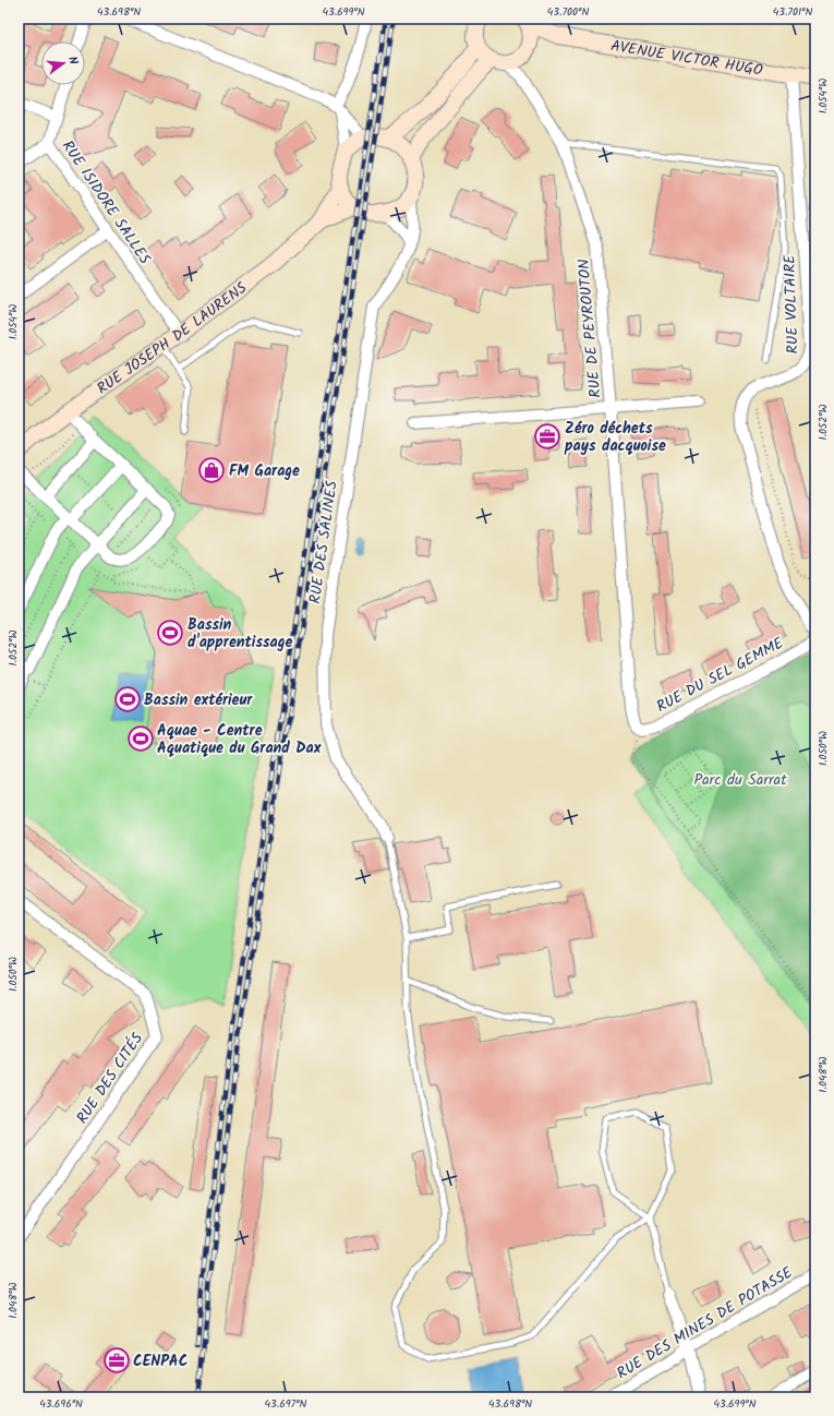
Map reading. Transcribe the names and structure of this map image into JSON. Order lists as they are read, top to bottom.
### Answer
{
  "streets": {
    "main road": ["AVENUE VICTOR HUGO", "RUE JOSEPH DE LAURENS"],
    "street": [
      "RUE ISIDORE SALLES",
      "RUE VOLTAIRE",
      "RUE DE PEYROUTON",
      "RUE DES SALINES",
      "RUE DU SEL GEMME",
      "RUE DES CITÉS",
      "RUE DES MINES DE POTASSE"
    ]
  },
  "crossings": [
    ["AVENUE VICTOR HUGO", "RUE VOLTAIRE"],
    ["RUE ISIDORE SALLES", "RUE JOSEPH DE LAURENS"],
    ["RUE DE PEYROUTON", "RUE DU SEL GEMME"],
    ["RUE JOSEPH DE LAURENS", "RUE DES SALINES"]
  ],
  "parks": ["Parc du Sarrat"],
  "places": {
    "office": ["Zéro déchets pays dacquoise", "CENPAC"],
    "shop": ["FM Garage"],
    "sports": ["Bassin d'apprentissage", "Bassin extérieur", "Aquae - Centre Aquatique du Grand Dax"]
  },
  "north": "right",
  "coordinates": [
    "43.698°N",
    "43.699°N",
    "43.700°N",
    "43.701°N",
    "1.054°W",
    "1.052°W",
    "1.050°W",
    "1.048°W",
    "43.696°N",
    "43.697°N"
  ]
}
